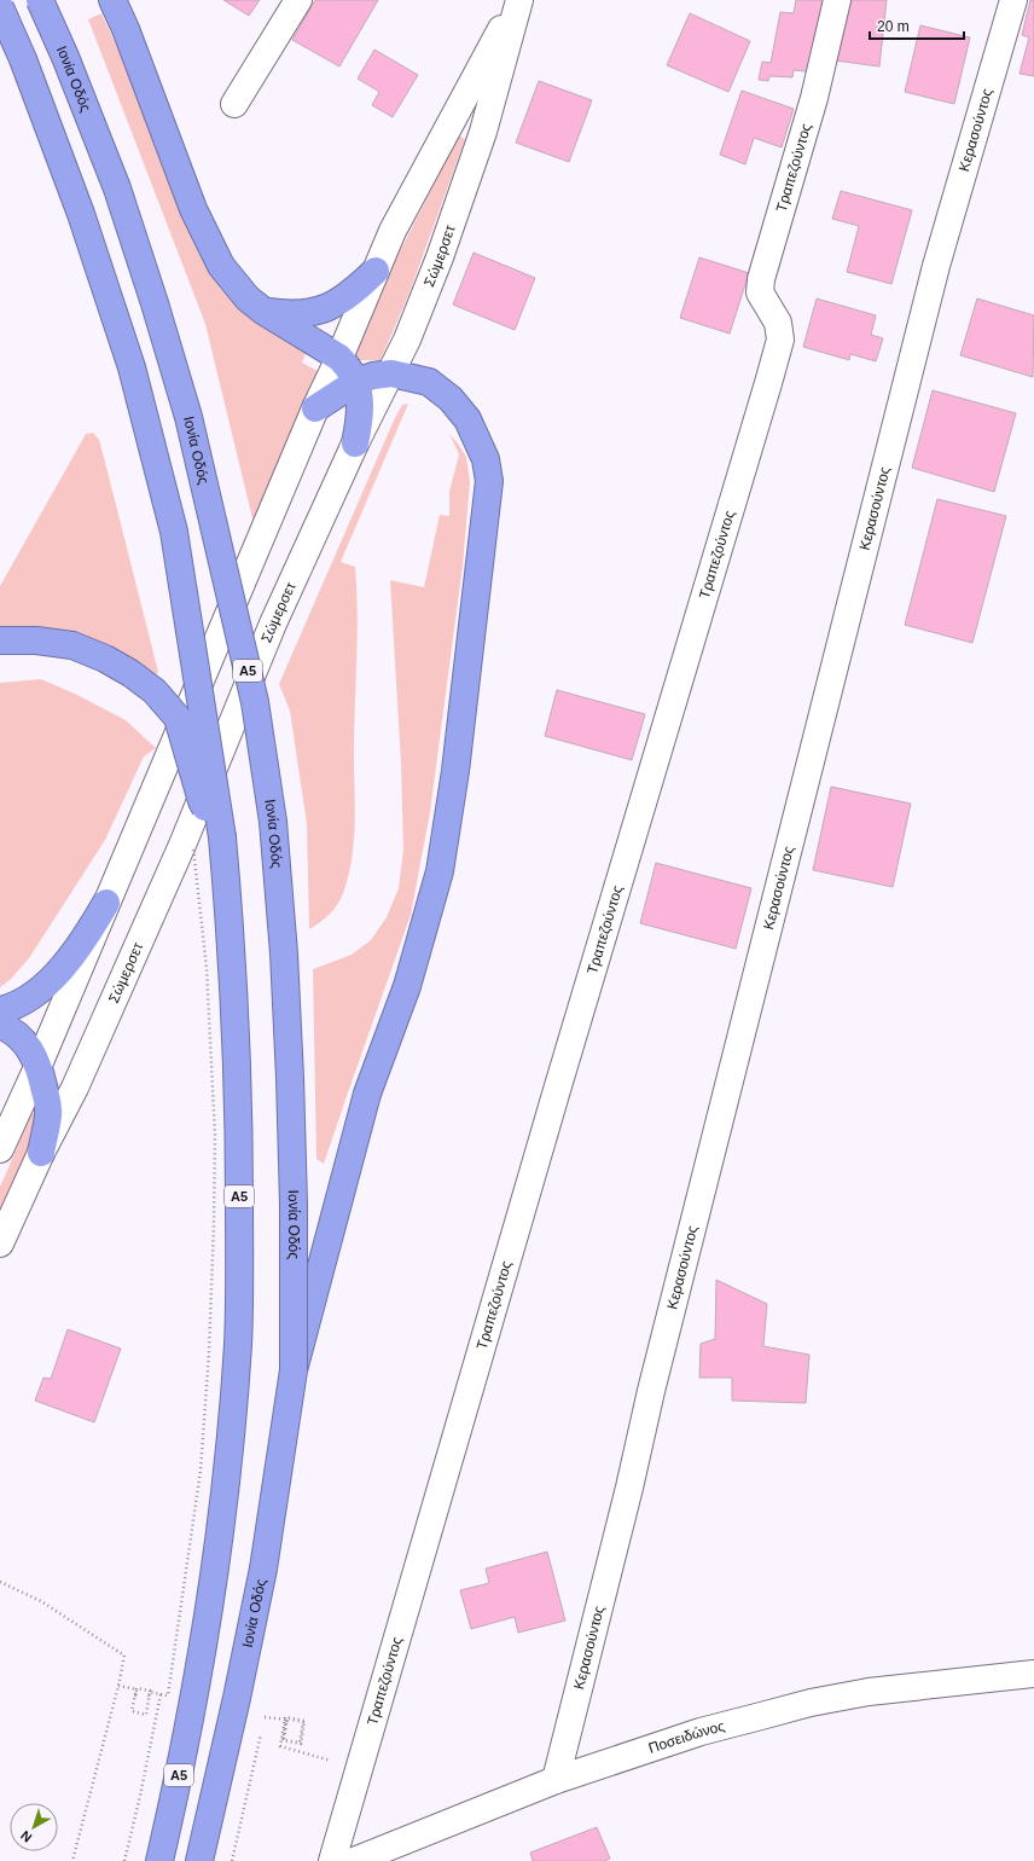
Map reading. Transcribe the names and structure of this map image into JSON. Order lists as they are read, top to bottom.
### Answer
{
  "streets": {
    "highway": ["Ιονία Οδός", "Α5"],
    "street": [
      "Κερασούντος",
      "Τραπεζούντος",
      "Σώμερσετ",
      "Ποσειδώνος"
    ]
  },
  "crossings": [
    ["Κερασούντος", "Ποσειδώνος"]
  ],
  "scale_bar": "20 m",
  "north": "bottom left"
}
